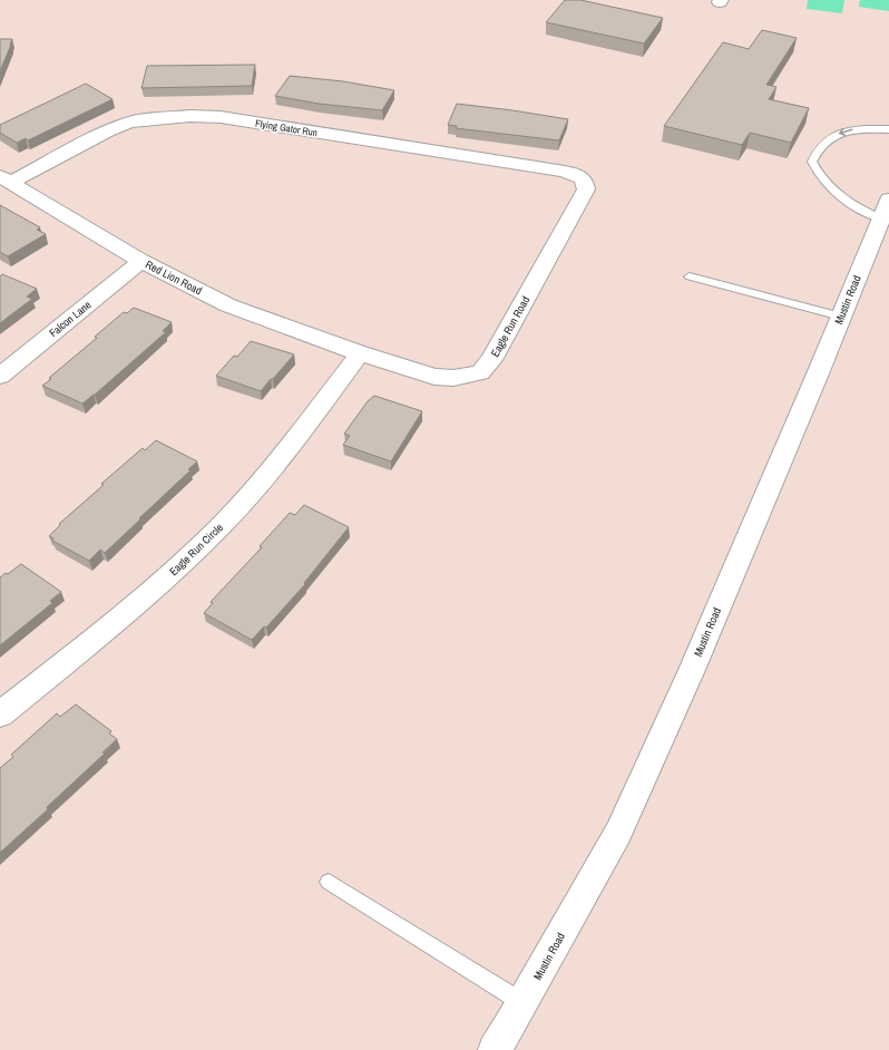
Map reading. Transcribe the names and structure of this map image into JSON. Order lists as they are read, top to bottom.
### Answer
{
  "streets": {
    "street": [
      "Flying Gator Run",
      "Red Lion Road",
      "Mustin Road",
      "Falcon Lane",
      "Eagle Run Road",
      "Eagle Run Circle"
    ]
  },
  "crossings": [
    ["Flying Gator Run", "Red Lion Road"],
    ["Flying Gator Run", "Eagle Run Road"],
    ["Red Lion Road", "Falcon Lane"],
    ["Red Lion Road", "Eagle Run Road"],
    ["Red Lion Road", "Eagle Run Circle"],
    ["Eagle Run Road", "Eagle Run Circle"]
  ]
}
